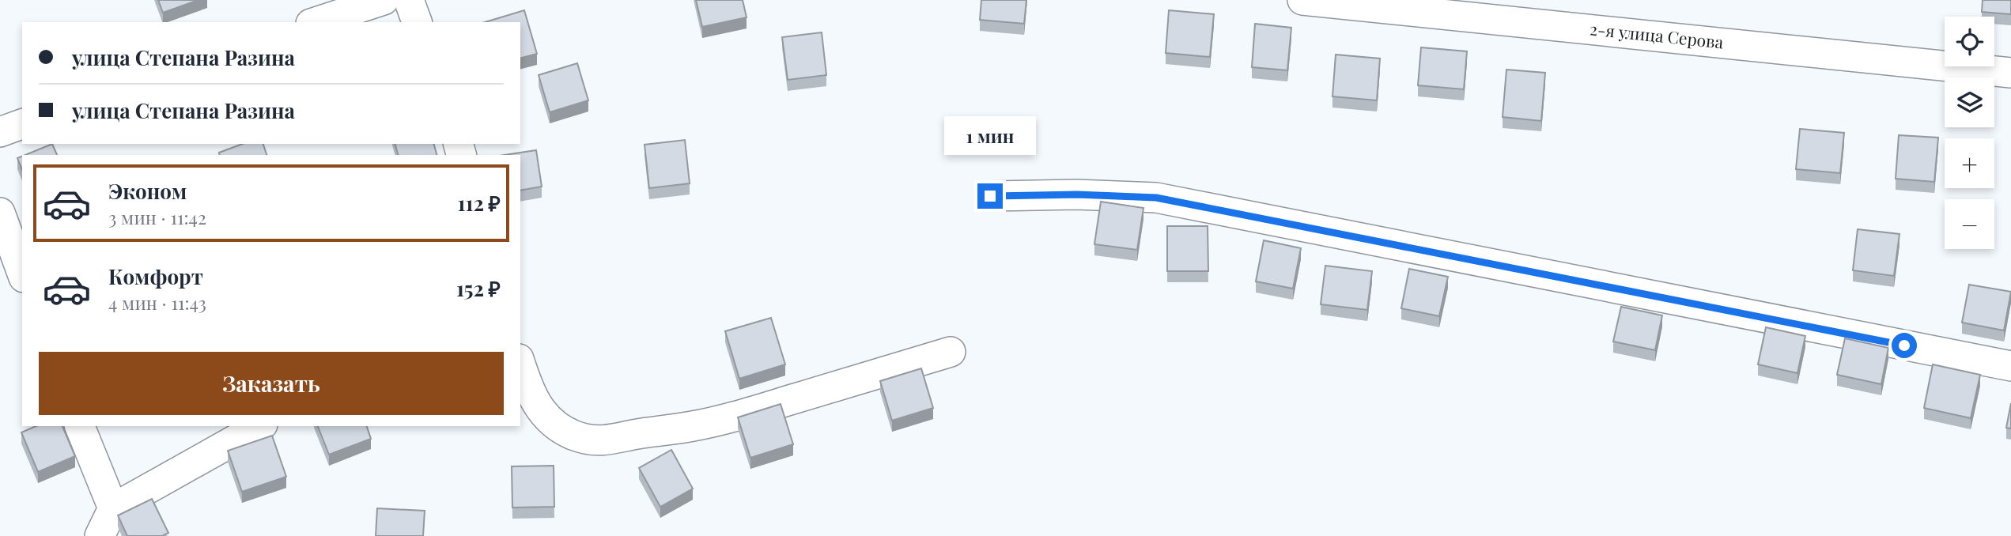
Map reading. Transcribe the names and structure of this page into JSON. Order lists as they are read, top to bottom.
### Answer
{
  "streets": {
    "street": ["2-я улица Серова"]
  },
  "page": {
    "map_buttons": ["+", "−"],
    "banner": ["улица Степана Разина", "улица Степана Разина"],
    "bubble": "1 мин",
    "list": [
      {
        "name": "Эконом",
        "note": "3 мин · 11:42",
        "value": "112 ₽"
      },
      {
        "name": "Комфорт",
        "note": "4 мин · 11:43",
        "value": "152 ₽"
      }
    ],
    "buttons": "Заказать"
  }
}
